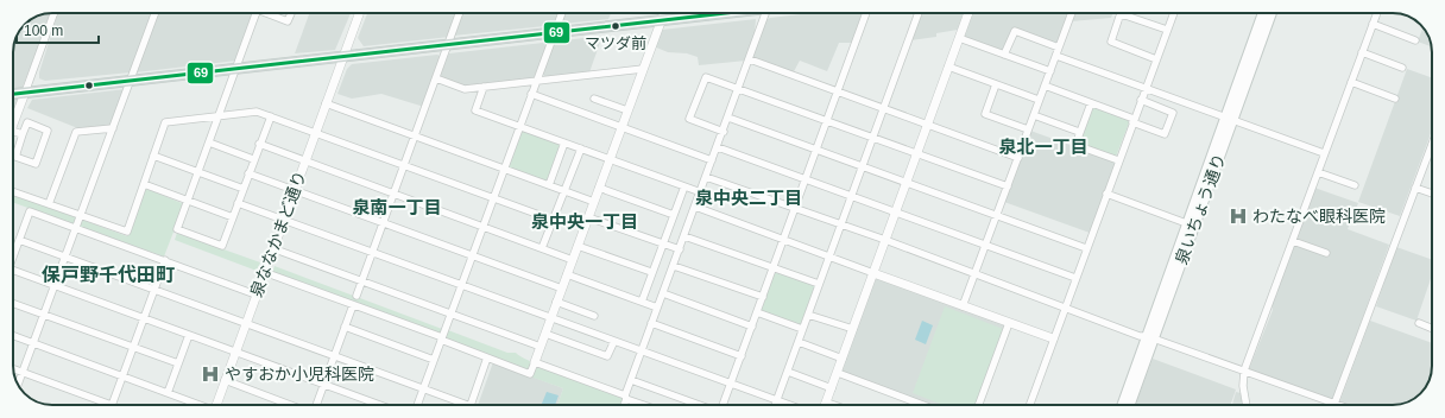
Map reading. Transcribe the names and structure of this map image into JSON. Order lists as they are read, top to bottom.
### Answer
{
  "streets": {
    "main road": ["泉いちょう通り"],
    "street": ["泉ななかまど通り"]
  },
  "districts": [
    "泉北一丁目",
    "泉中央二丁目",
    "泉南一丁目",
    "泉中央一丁目",
    "保戸野千代田町"
  ],
  "places": {
    "other": ["マツダ前"],
    "hospital": ["わたなべ眼科医院", "やすおか小児科医院"]
  },
  "lines": ["transit line 69"],
  "scale_bar": "100 m"
}
